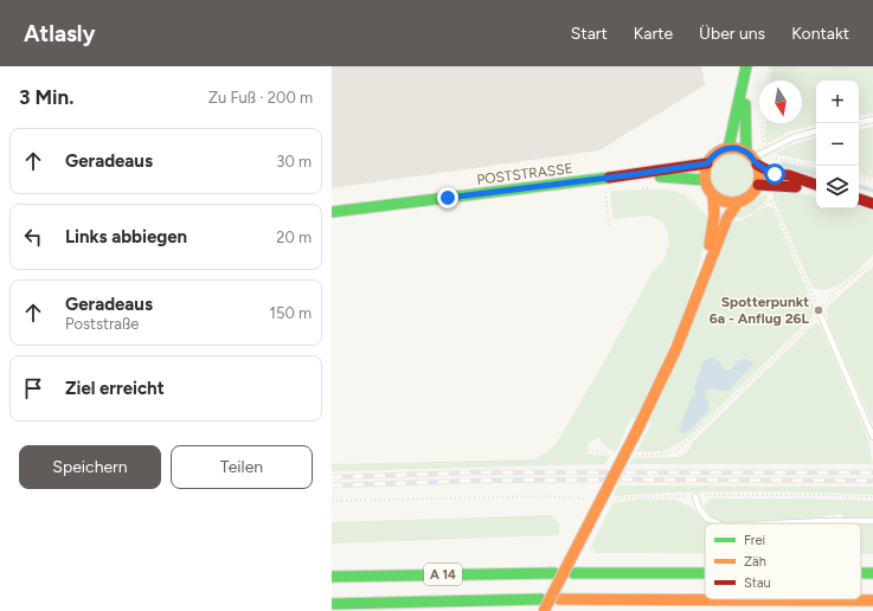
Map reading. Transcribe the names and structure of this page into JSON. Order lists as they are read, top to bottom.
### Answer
{
  "streets": {
    "main road": ["POSTSTRASSE", "A 14"]
  },
  "places": ["Spotterpunkt 6a - Anflug 26L"],
  "legend": ["Frei", "Zäh", "Stau"],
  "north": "bottom",
  "page": {
    "header": "Atlasly",
    "nav": [
      "Start",
      "Karte",
      "Über uns",
      "Kontakt"
    ],
    "heading": ["3 Min.", "Zu Fuß · 200 m"],
    "map_buttons": ["+", "−"],
    "list": [
      ["Geradeaus", "30 m"],
      ["Links abbiegen", "20 m"],
      ["Geradeaus", "Poststraße", "150 m"],
      "Ziel erreicht"
    ],
    "buttons": ["Speichern", "Teilen"]
  }
}
